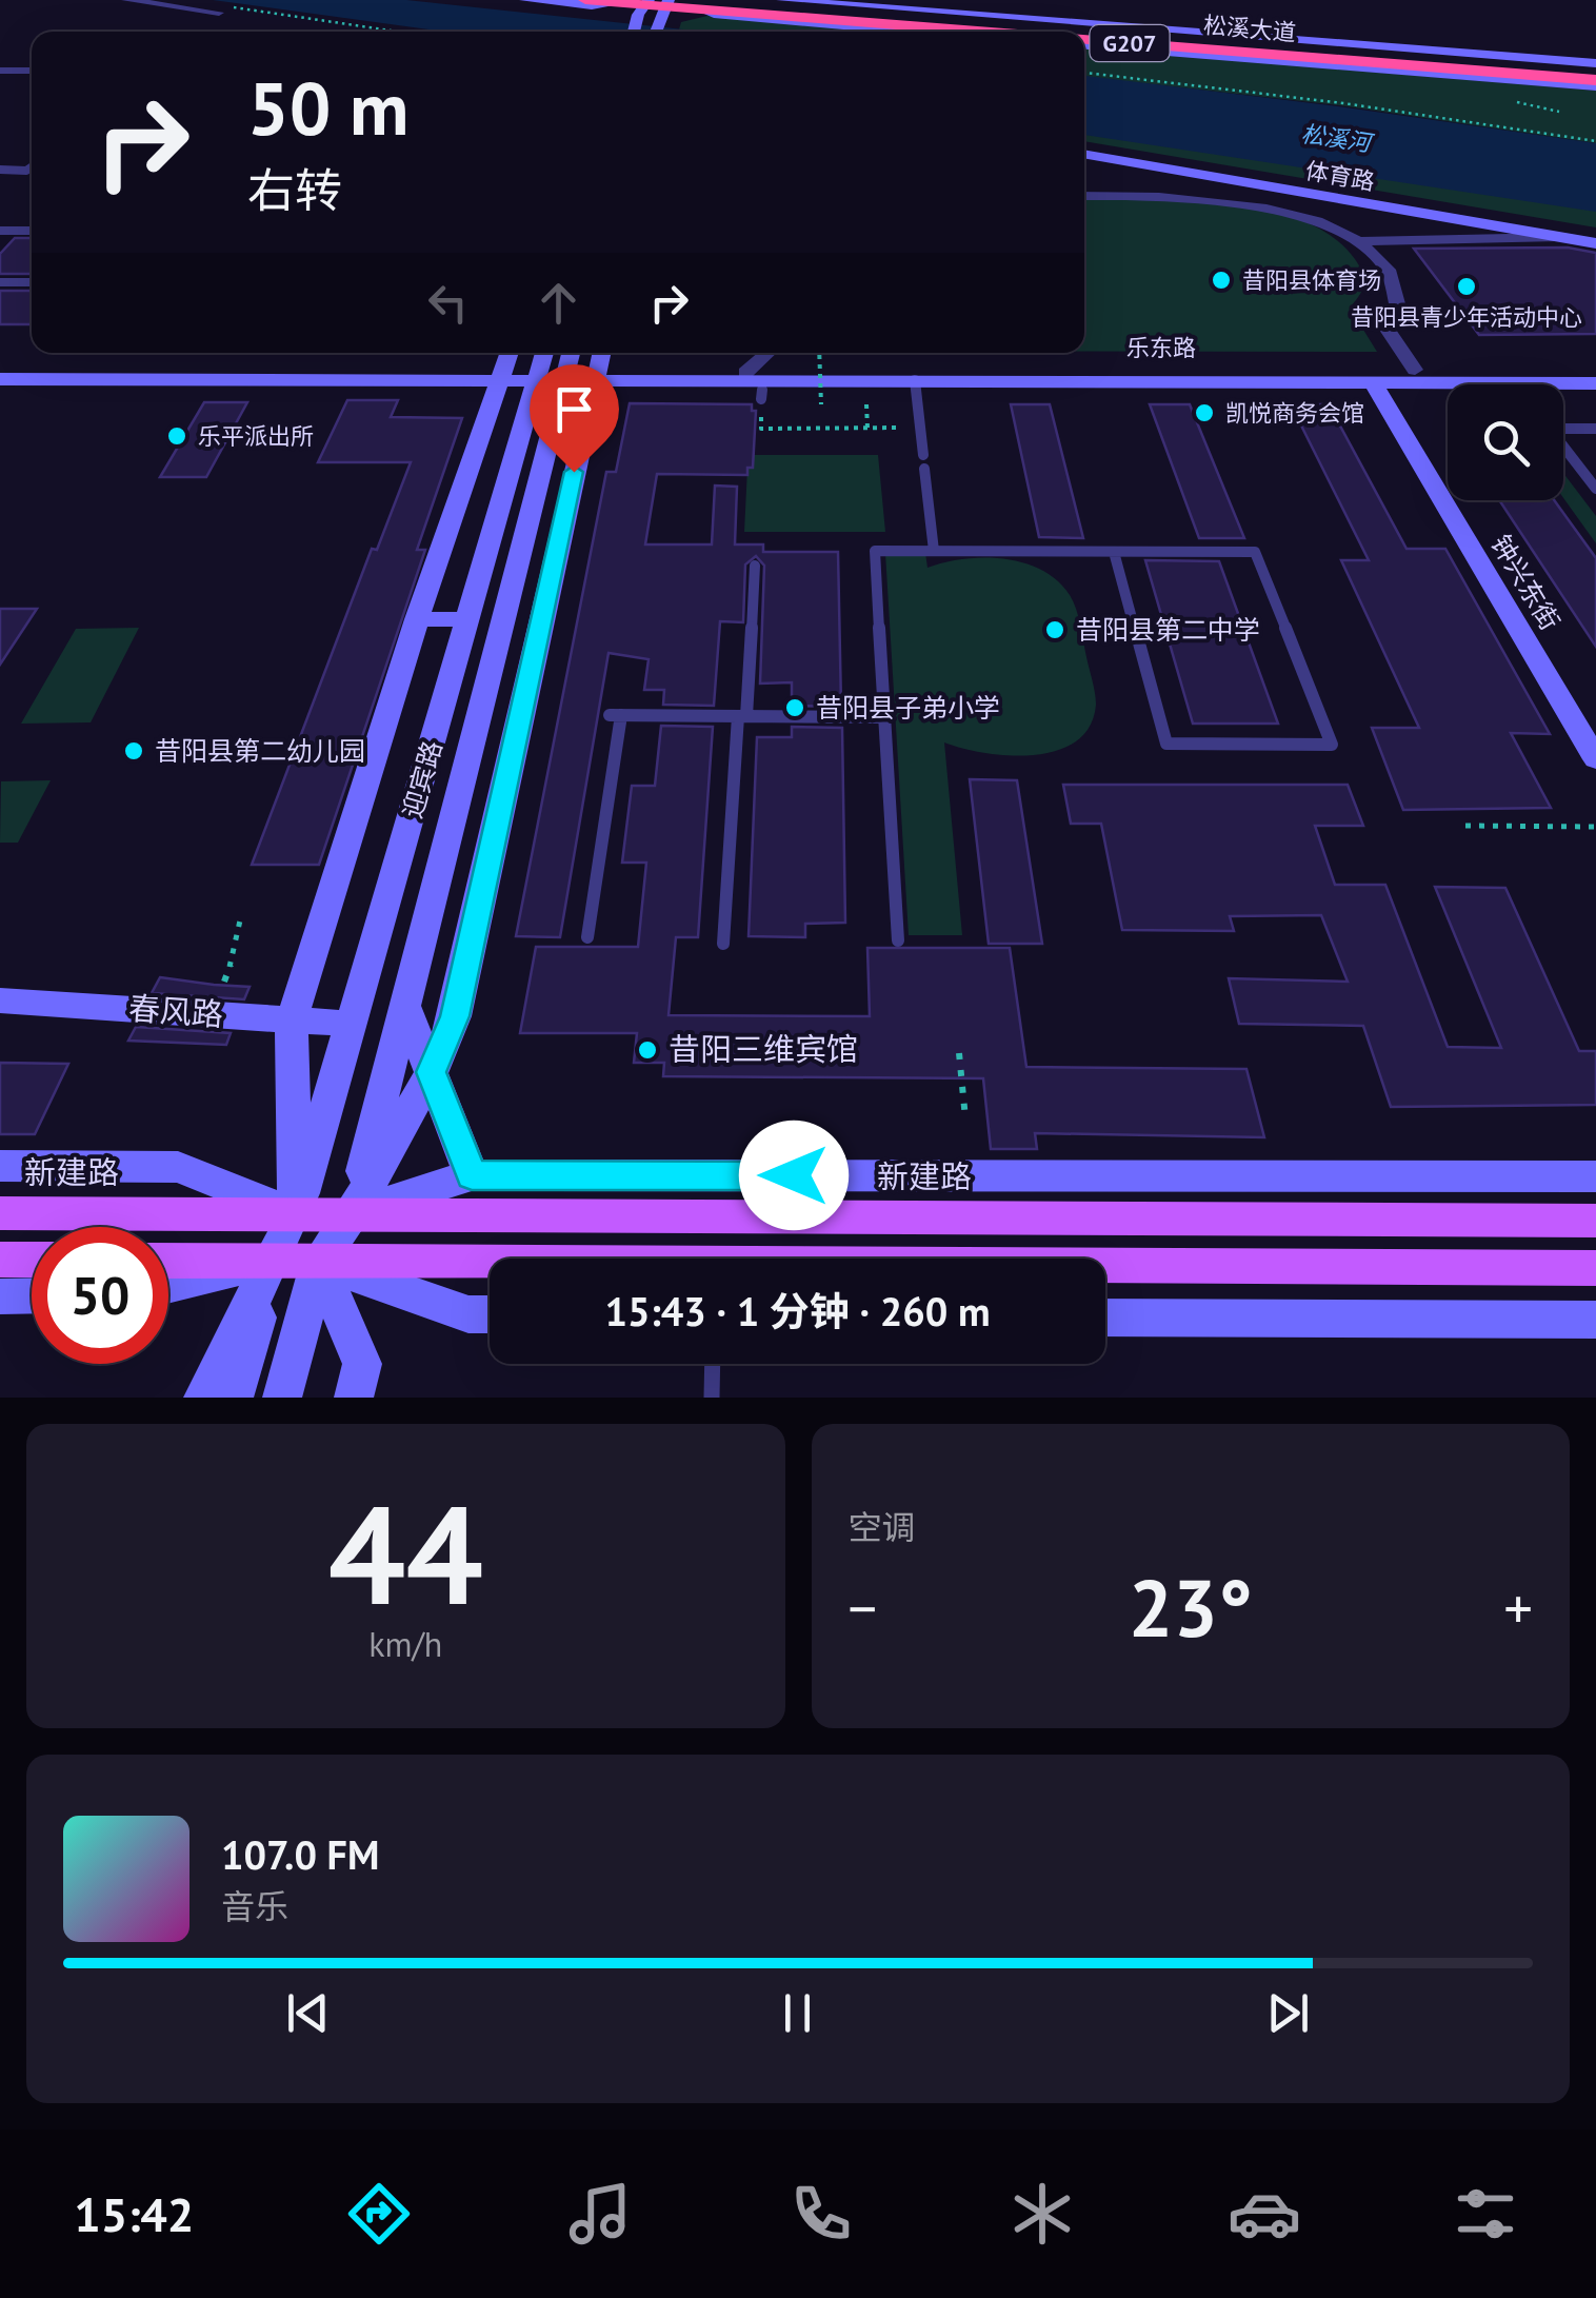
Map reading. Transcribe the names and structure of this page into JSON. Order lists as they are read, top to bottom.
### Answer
{
  "streets": {
    "highway": ["松溪大道", "G207"],
    "main road": [
      "体育路",
      "乐东路",
      "钟兴东街",
      "迎宾路",
      "春风路",
      "新建路"
    ]
  },
  "crossings": [
    ["乐东路", "钟兴东街"],
    ["乐东路", "迎宾路"],
    ["迎宾路", "春风路"],
    ["迎宾路", "新建路"]
  ],
  "water": ["松溪河"],
  "places": [
    "昔阳县体育场",
    "昔阳县青少年活动中心",
    "凯悦商务会馆",
    "乐平派出所",
    "昔阳县第二中学",
    "昔阳县子弟小学",
    "昔阳县第二幼儿园",
    "昔阳三维宾馆"
  ],
  "page": {
    "turn": ["50 m", "右转"],
    "limit": "50",
    "trip": "15:43 · 1 分钟 · 260 m",
    "tile": [
      ["44", "km/h"],
      "空调"
    ],
    "heat": ["−", "23°", "+"],
    "song": ["107.0 FM", "音乐"],
    "tabs": "15:42"
  }
}
